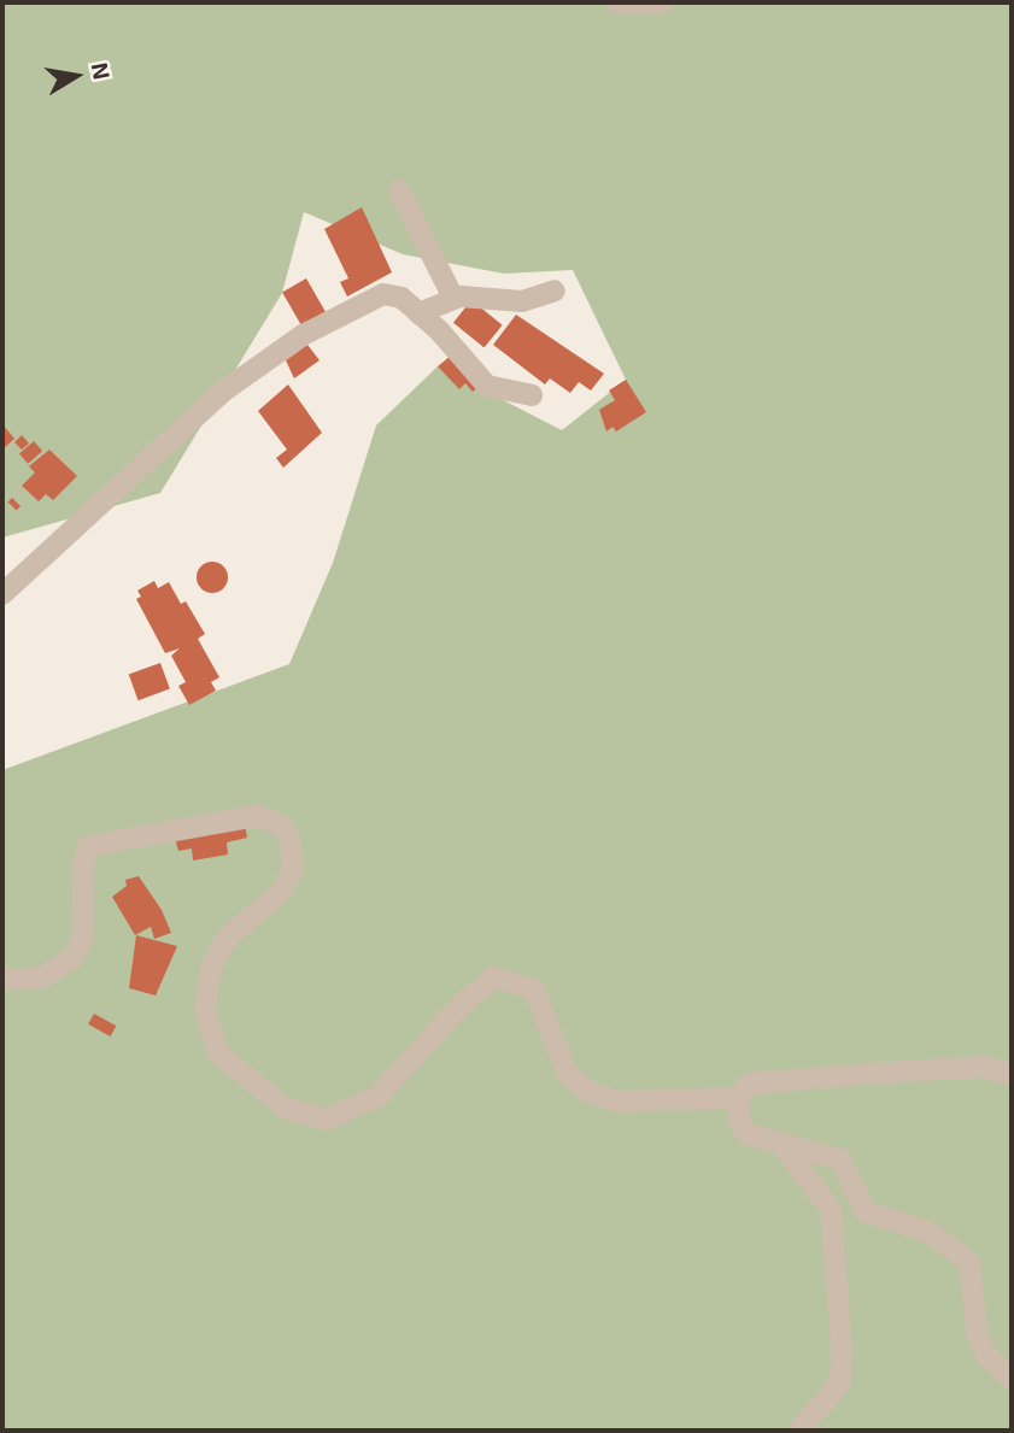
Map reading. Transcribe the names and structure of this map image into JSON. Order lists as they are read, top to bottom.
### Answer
{
  "north": "right"
}
